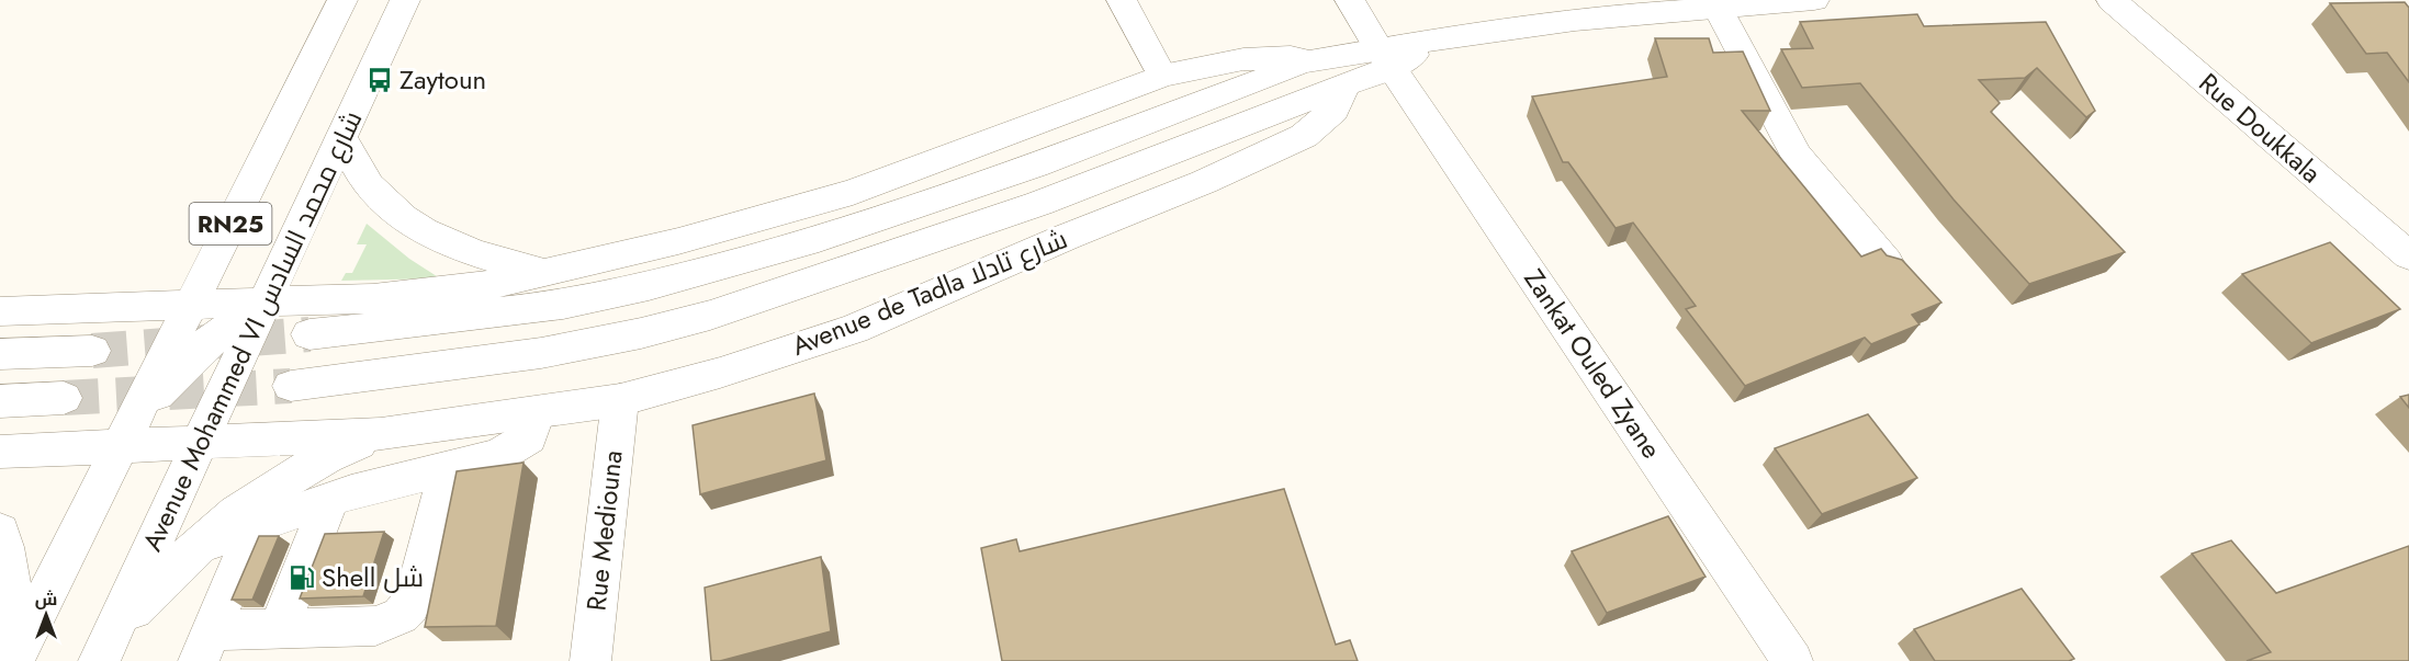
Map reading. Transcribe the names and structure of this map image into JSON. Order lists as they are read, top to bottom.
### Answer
{
  "streets": {
    "main road": [
      "Rue Doukkala",
      "RN25",
      "Avenue de Tadla شارع تادلا",
      "Avenue Mohammed VI شارع محمد السادس",
      "Zankat Ouled Zyane",
      "Rue Mediouna"
    ]
  },
  "crossings": [
    ["RN25", "Avenue de Tadla شارع تادلا"],
    ["Avenue de Tadla شارع تادلا", "Avenue Mohammed VI شارع محمد السادس"],
    ["Avenue de Tadla شارع تادلا", "Zankat Ouled Zyane"],
    ["Avenue de Tadla شارع تادلا", "Rue Mediouna"]
  ],
  "places": {
    "bus stop": ["Zaytoun"],
    "fuel station": ["Shell شل"]
  },
  "north": "top"
}
